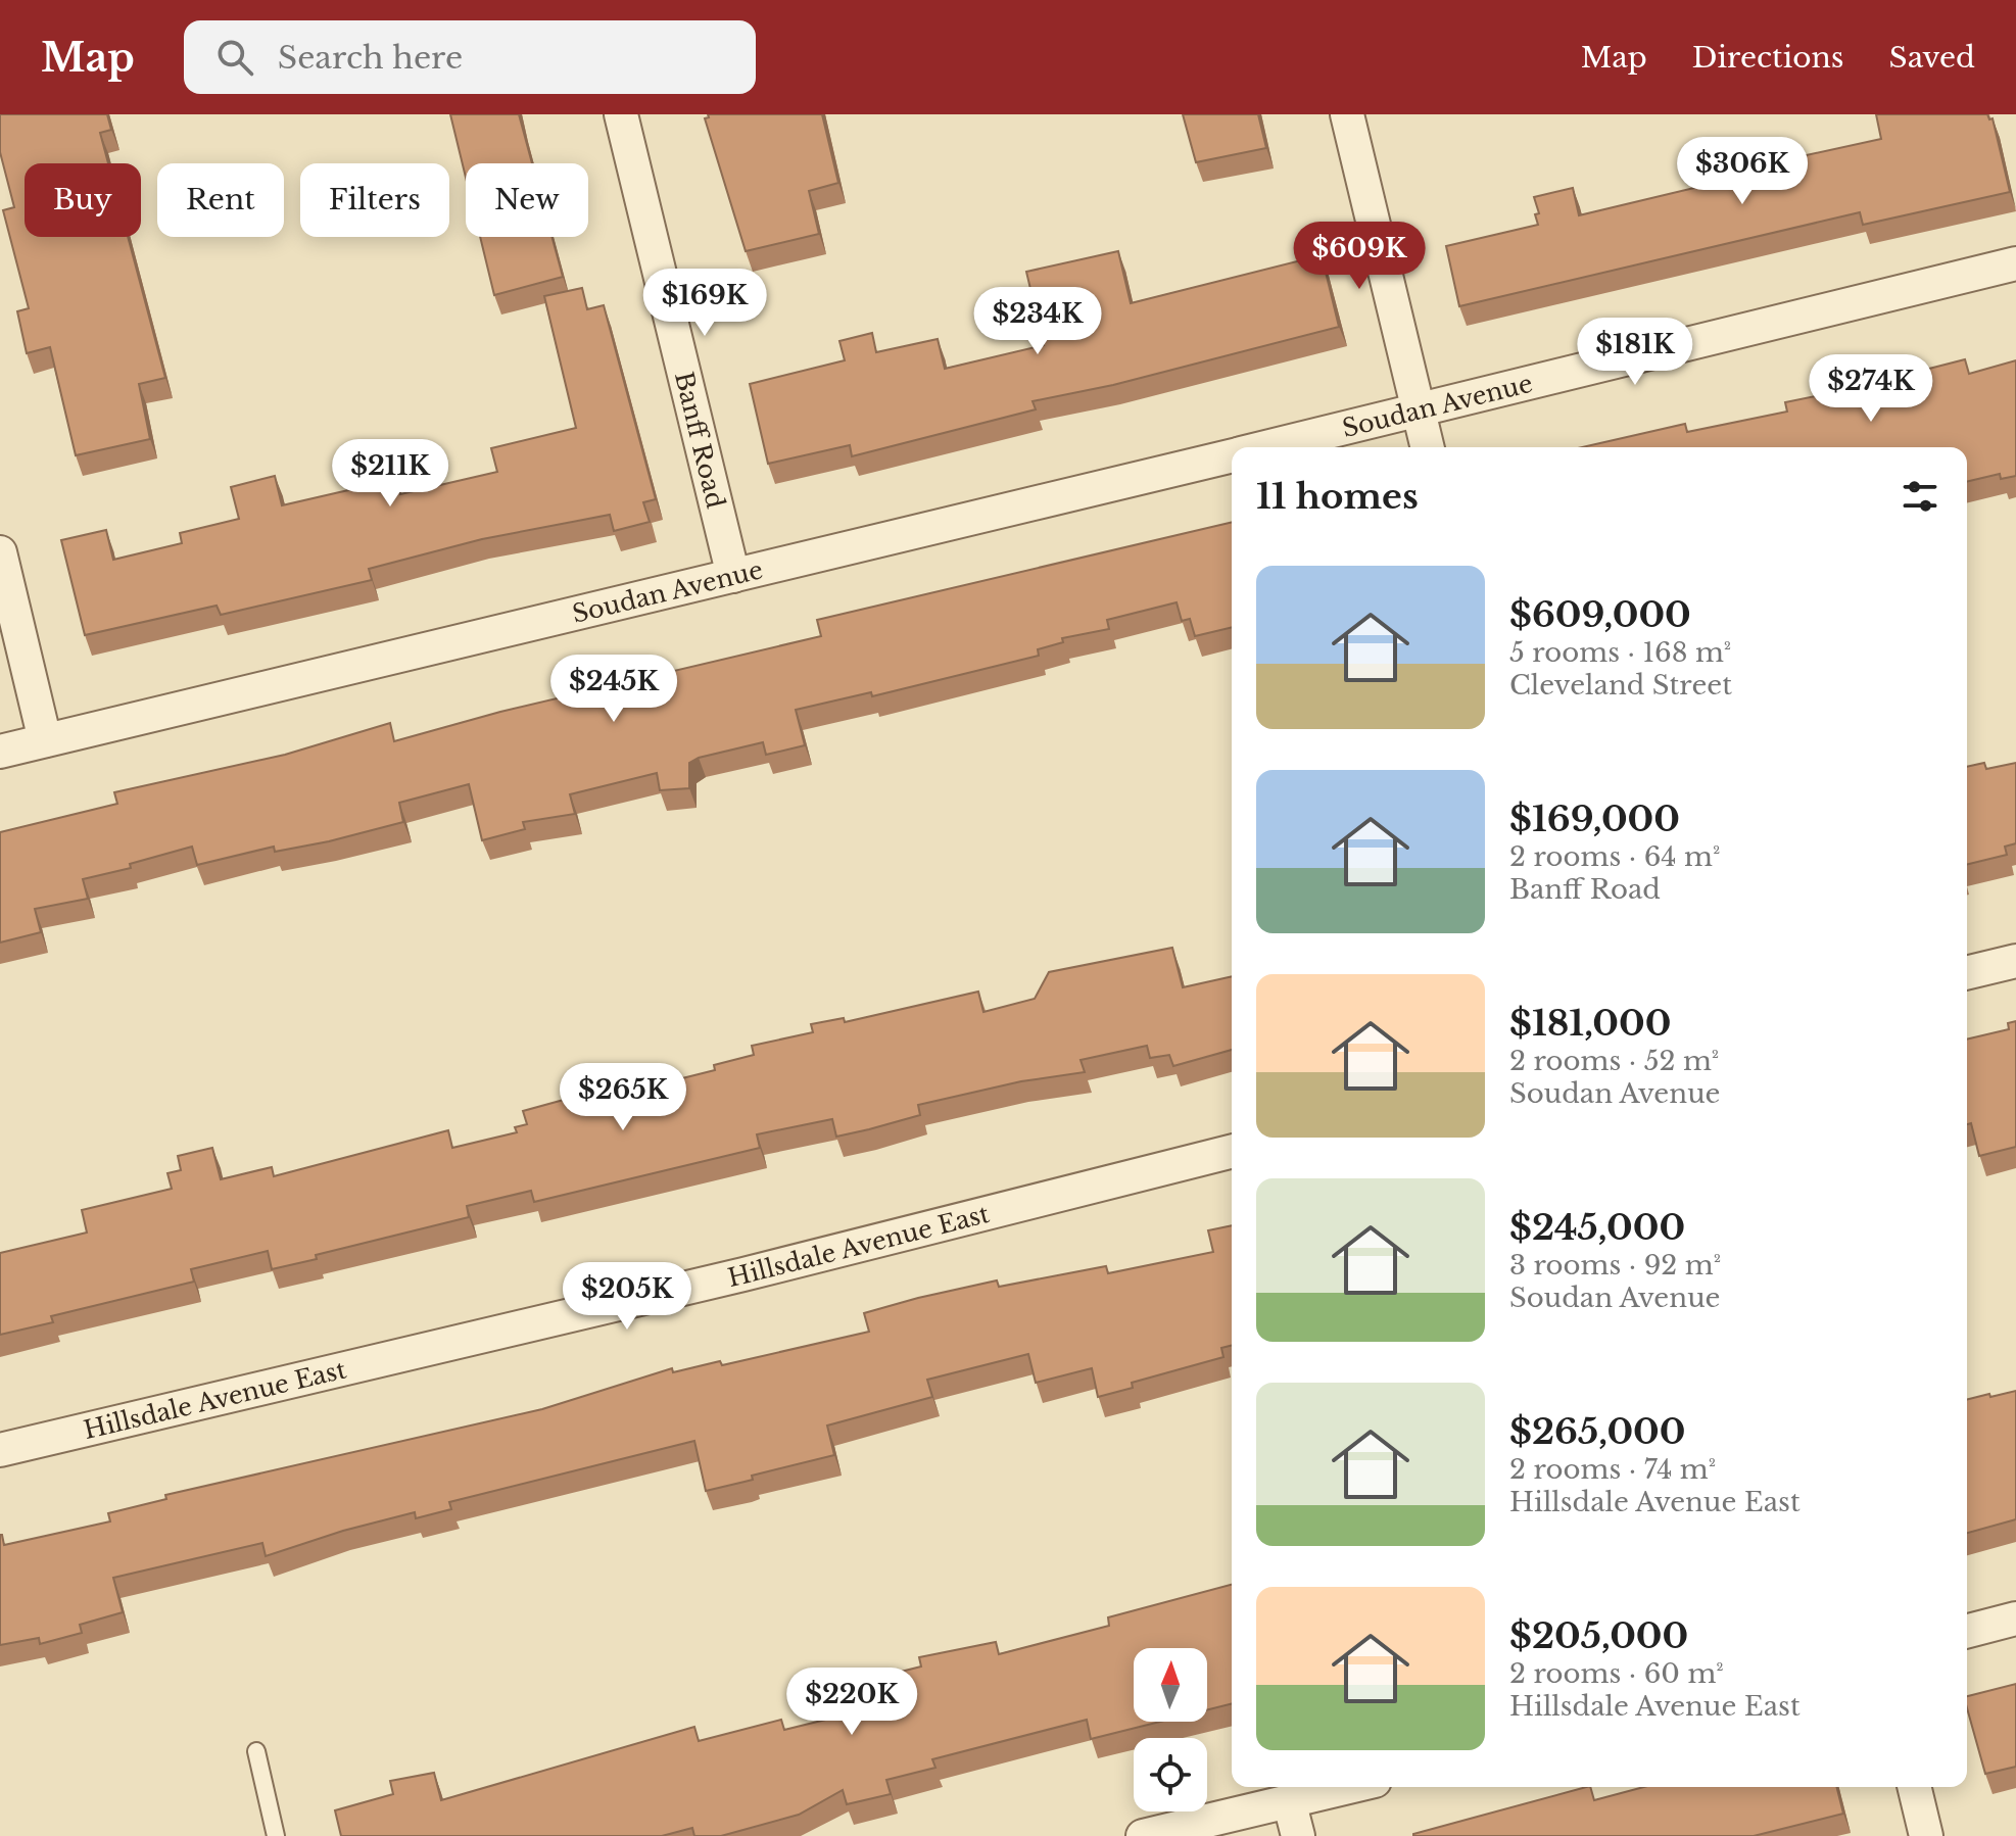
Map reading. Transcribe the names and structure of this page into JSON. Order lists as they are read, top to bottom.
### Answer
{
  "streets": {
    "street": ["Soudan Avenue", "Banff Road", "Hillsdale Avenue East"]
  },
  "crossings": [
    ["Soudan Avenue", "Banff Road"]
  ],
  "north": "top",
  "page": {
    "header": "Map",
    "search": "Search here",
    "nav": ["Map", "Directions", "Saved"],
    "price": [
      "$306K",
      "$609K",
      "$169K",
      "$234K",
      "$181K",
      "$274K",
      "$211K",
      "$245K",
      "$265K",
      "$205K",
      "$220K"
    ],
    "chip": [
      "Buy",
      "Rent",
      "Filters",
      "New"
    ],
    "heading": "11 homes",
    "list": [
      {
        "name": "$609,000",
        "note": "5 rooms · 168 m² · Cleveland Street"
      },
      {
        "name": "$169,000",
        "note": "2 rooms · 64 m² · Banff Road"
      },
      {
        "name": "$181,000",
        "note": "2 rooms · 52 m² · Soudan Avenue"
      },
      {
        "name": "$245,000",
        "note": "3 rooms · 92 m² · Soudan Avenue"
      },
      {
        "name": "$265,000",
        "note": "2 rooms · 74 m² · Hillsdale Avenue East"
      },
      {
        "name": "$205,000",
        "note": "2 rooms · 60 m² · Hillsdale Avenue East"
      }
    ]
  }
}
